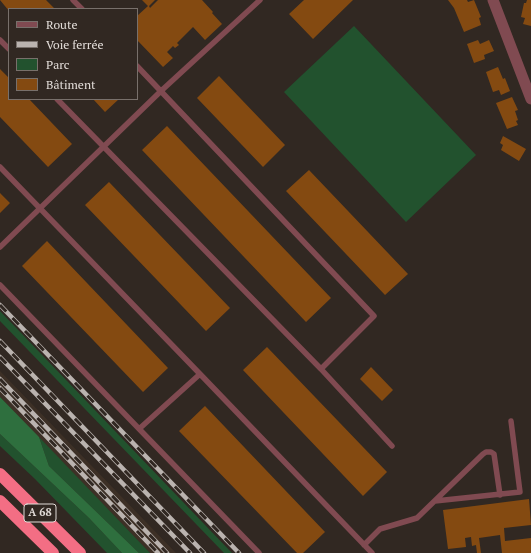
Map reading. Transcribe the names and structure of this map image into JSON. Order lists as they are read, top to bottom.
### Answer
{
  "streets": {
    "highway": ["A 68"]
  },
  "legend": [
    "Route",
    "Voie ferrée",
    "Parc",
    "Bâtiment"
  ]
}
